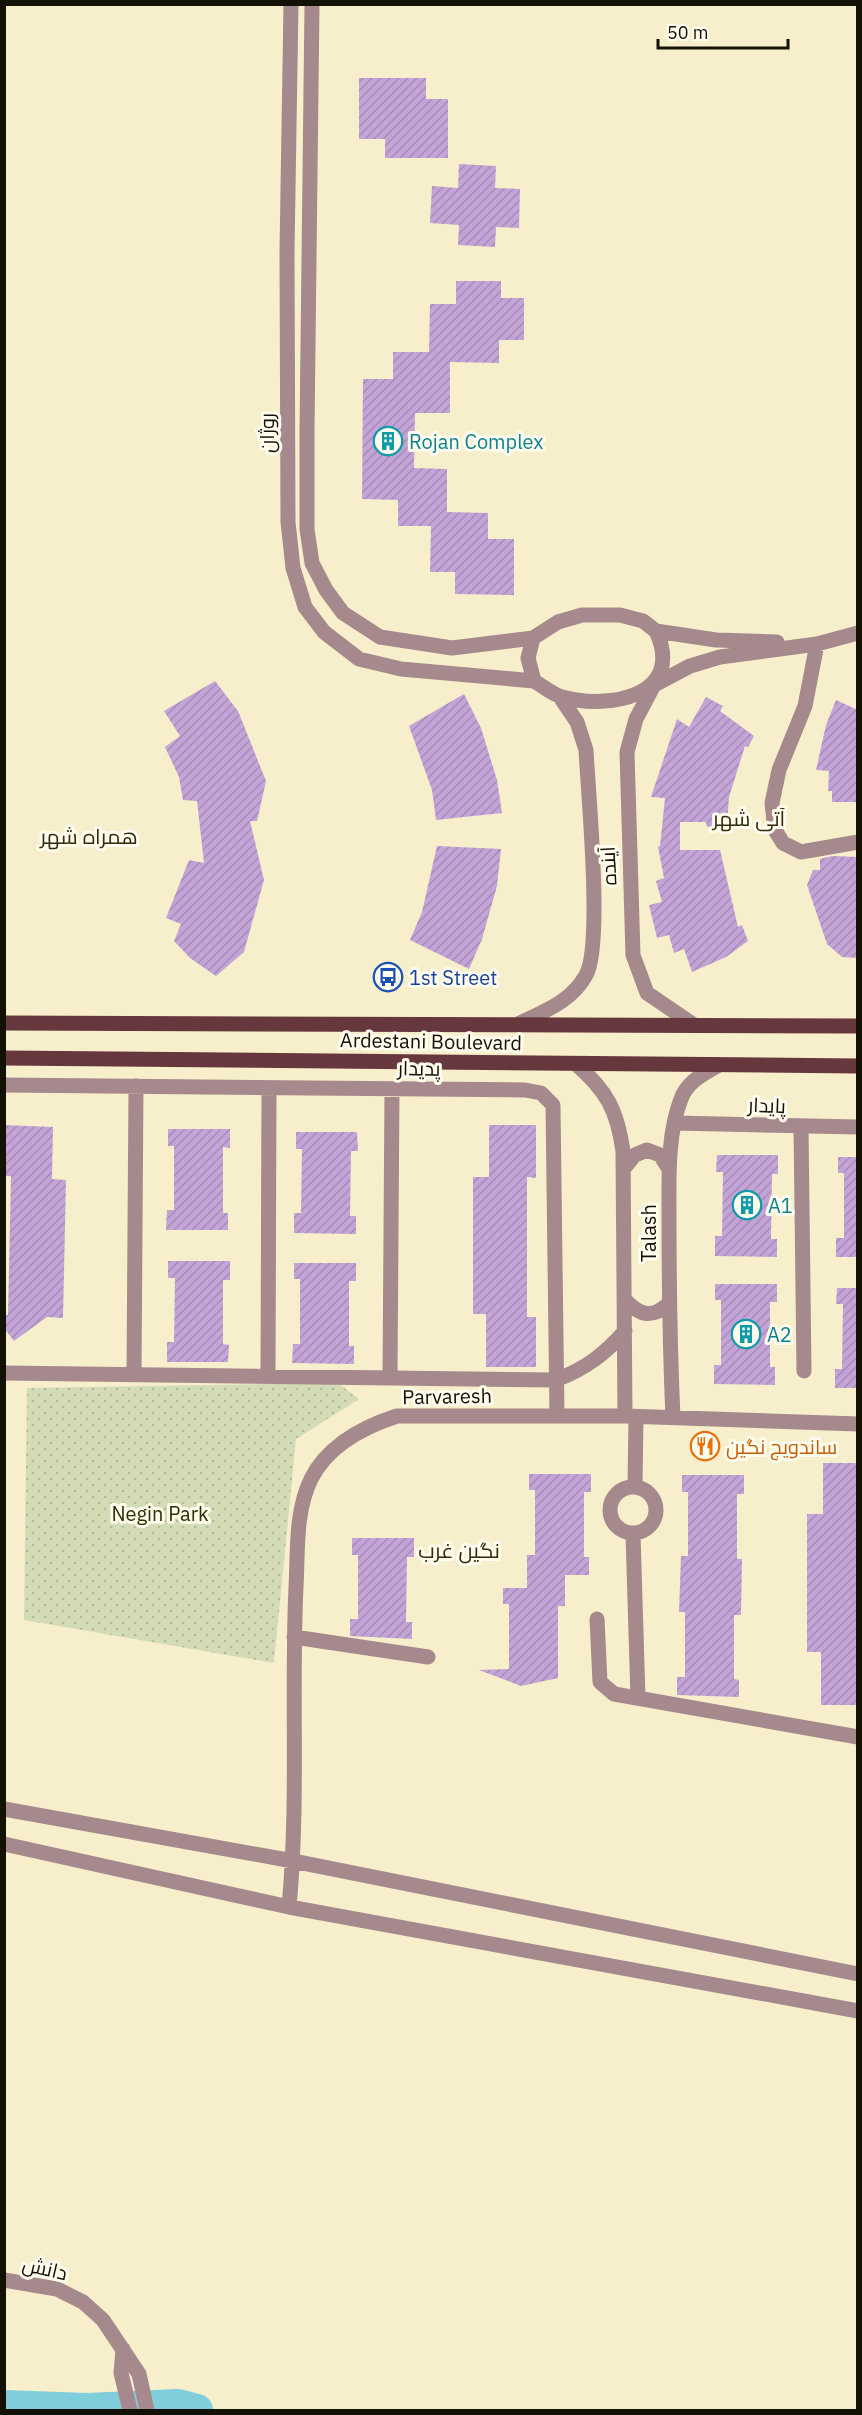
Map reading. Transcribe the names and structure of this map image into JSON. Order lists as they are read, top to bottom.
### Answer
{
  "streets": {
    "main road": ["Ardestani Boulevard"],
    "street": [
      "روژان",
      "آینده",
      "پدیدار",
      "پایدار",
      "Talash",
      "Parvaresh",
      "دانش"
    ]
  },
  "crossings": [
    ["روژان", "آینده"],
    ["آینده", "Ardestani Boulevard"],
    ["Ardestani Boulevard", "Talash"],
    ["پدیدار", "Parvaresh"],
    ["پایدار", "Talash"],
    ["Talash", "Parvaresh"]
  ],
  "districts": ["آتی شهر", "همراه شهر", "نگین غرب"],
  "parks": ["Negin Park"],
  "places": {
    "building": ["Rojan Complex", "A1", "A2"],
    "bus stop": ["1st Street"],
    "restaurant": ["ساندویج نگین"]
  },
  "scale_bar": "50 m"
}
